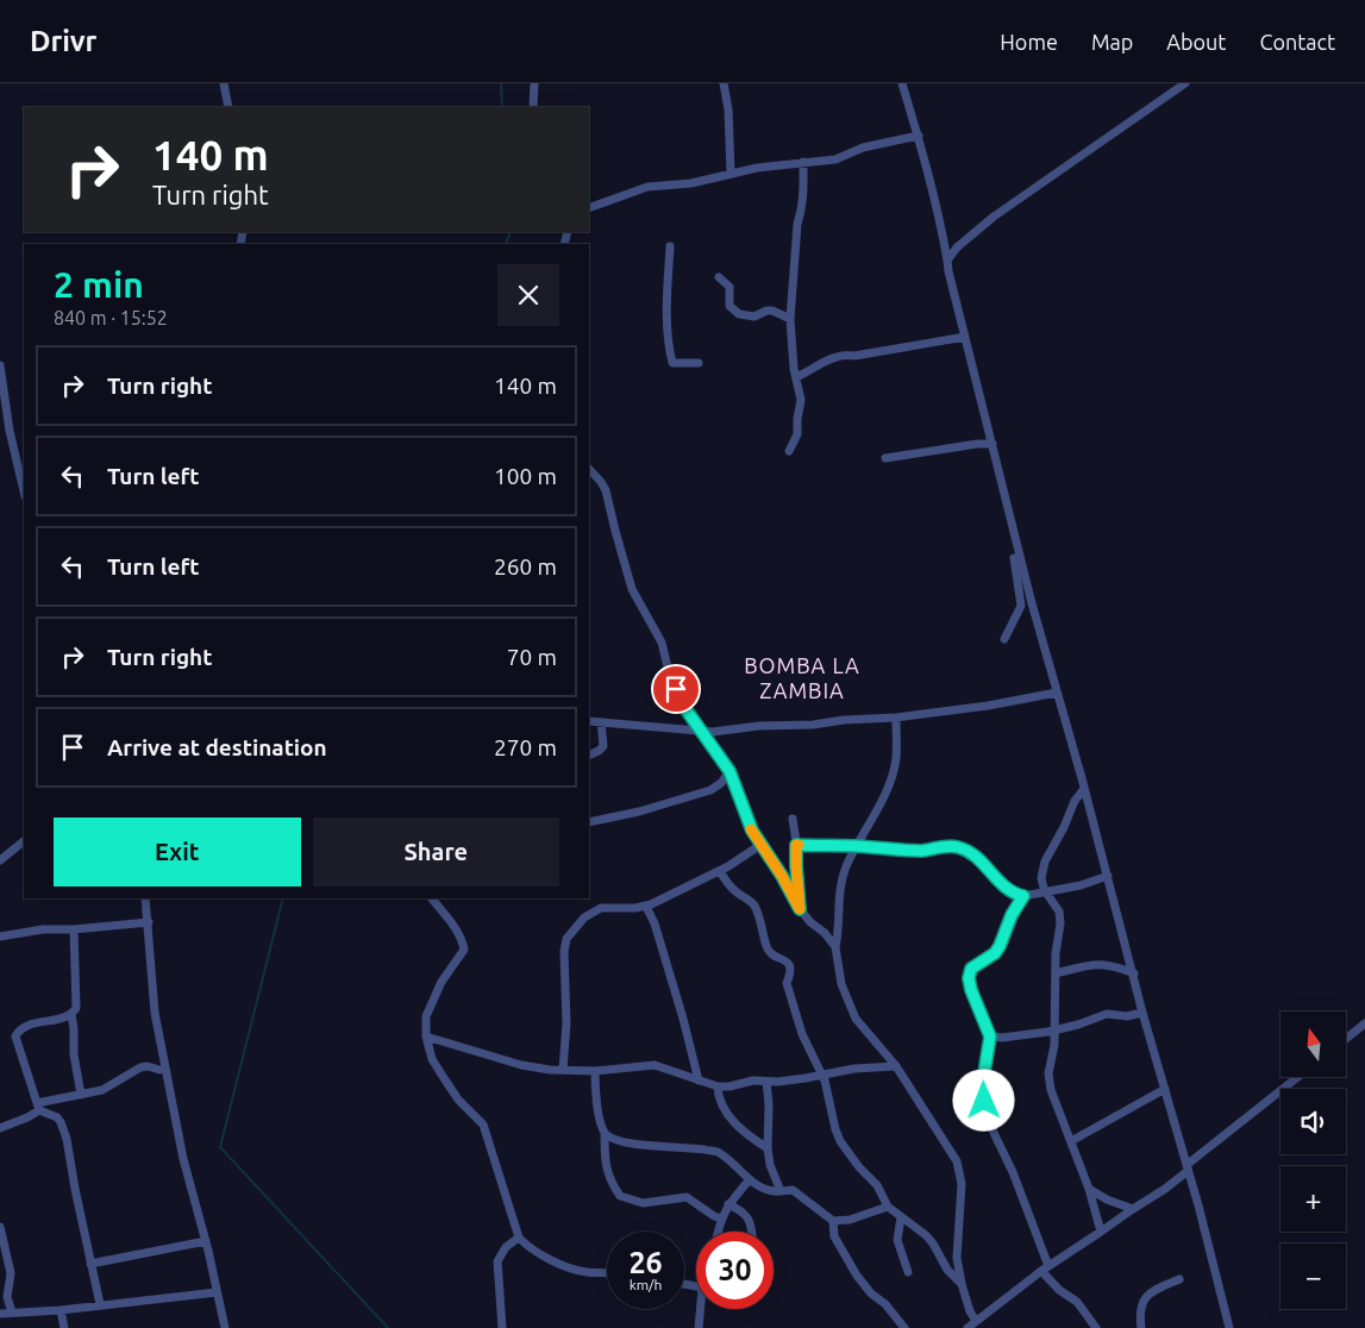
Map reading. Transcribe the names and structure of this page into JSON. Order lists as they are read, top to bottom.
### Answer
{
  "districts": ["BOMBA LA ZAMBIA"],
  "north": "top",
  "page": {
    "header": "Drivr",
    "nav": [
      "Home",
      "Map",
      "About",
      "Contact"
    ],
    "turn": ["140 m", "Turn right"],
    "heading": ["2 min", "840 m · 15:52"],
    "list": [
      {
        "name": "Turn right",
        "value": "140 m"
      },
      {
        "name": "Turn left",
        "value": "100 m"
      },
      {
        "name": "Turn left",
        "value": "260 m"
      },
      {
        "name": "Turn right",
        "value": "70 m"
      },
      {
        "name": "Arrive at destination",
        "value": "270 m"
      }
    ],
    "buttons": ["Exit", "Share"],
    "map_buttons": ["+", "−"],
    "speed": "26 km/h",
    "limit": "30"
  }
}
